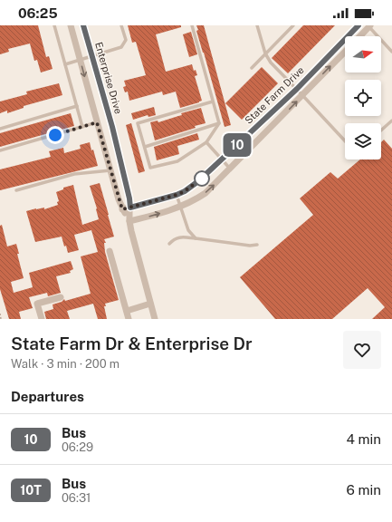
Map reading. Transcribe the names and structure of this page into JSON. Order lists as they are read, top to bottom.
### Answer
{
  "streets": {
    "street": ["Enterprise Drive", "State Farm Drive"]
  },
  "crossings": [
    ["Enterprise Drive", "State Farm Drive"]
  ],
  "lines": ["bus line 10"],
  "north": "right",
  "page": {
    "status": "06:25",
    "on_map": "10",
    "heading": [
      ["State Farm Dr & Enterprise Dr", "Walk · 3 min · 200 m"],
      "Departures"
    ],
    "list": [
      {
        "mark": "10",
        "name": "Bus",
        "note": "06:29",
        "value": "4 min"
      },
      {
        "mark": "10T",
        "name": "Bus",
        "note": "06:31",
        "value": "6 min"
      }
    ]
  }
}
